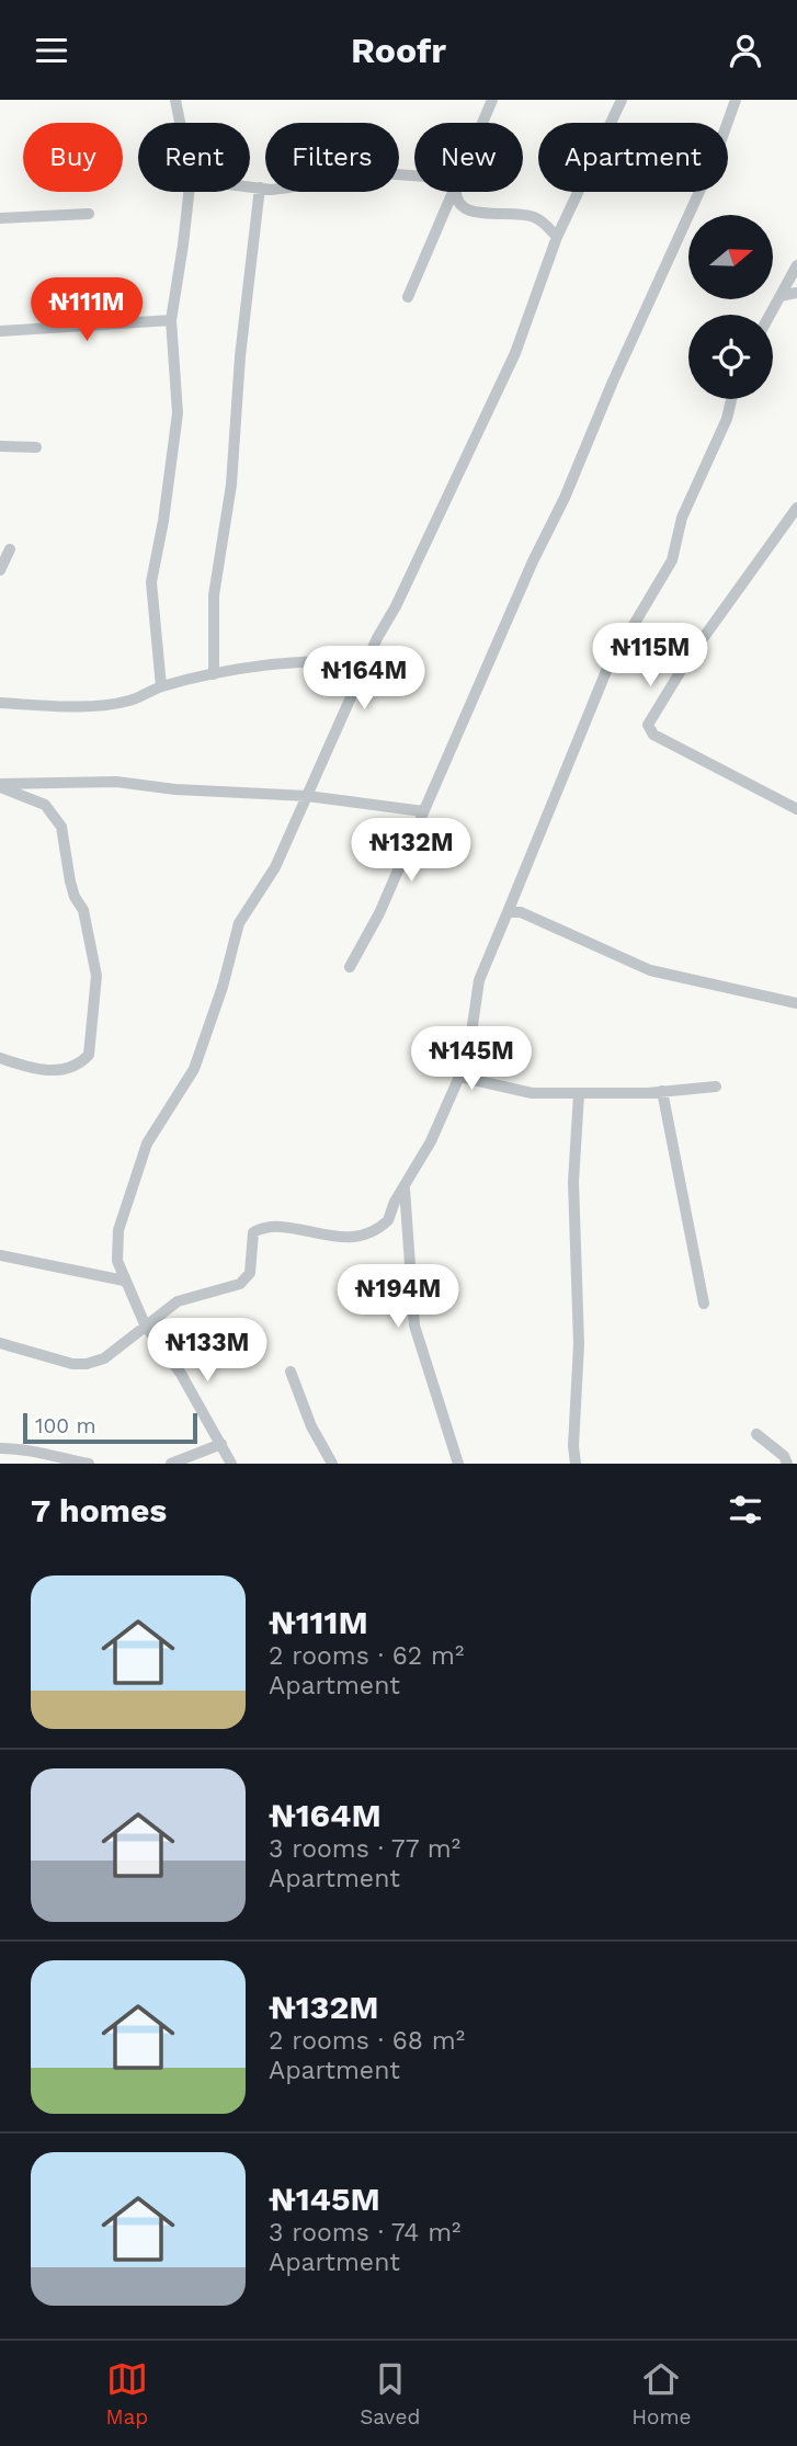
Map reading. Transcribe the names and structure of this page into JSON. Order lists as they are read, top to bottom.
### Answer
{
  "scale_bar": "100 m",
  "north": "right",
  "page": {
    "header": "Roofr",
    "chip": [
      "Buy",
      "Rent",
      "Filters",
      "New",
      "Apartment"
    ],
    "price": [
      "₦111M",
      "₦115M",
      "₦164M",
      "₦132M",
      "₦145M",
      "₦194M",
      "₦133M"
    ],
    "scale": "100 m",
    "heading": "7 homes",
    "list": [
      {
        "name": "₦111M",
        "note": "2 rooms · 62 m² · Apartment"
      },
      {
        "name": "₦164M",
        "note": "3 rooms · 77 m² · Apartment"
      },
      {
        "name": "₦132M",
        "note": "2 rooms · 68 m² · Apartment"
      },
      {
        "name": "₦145M",
        "note": "3 rooms · 74 m² · Apartment"
      }
    ],
    "tabs": ["Map", "Saved", "Home"]
  }
}
